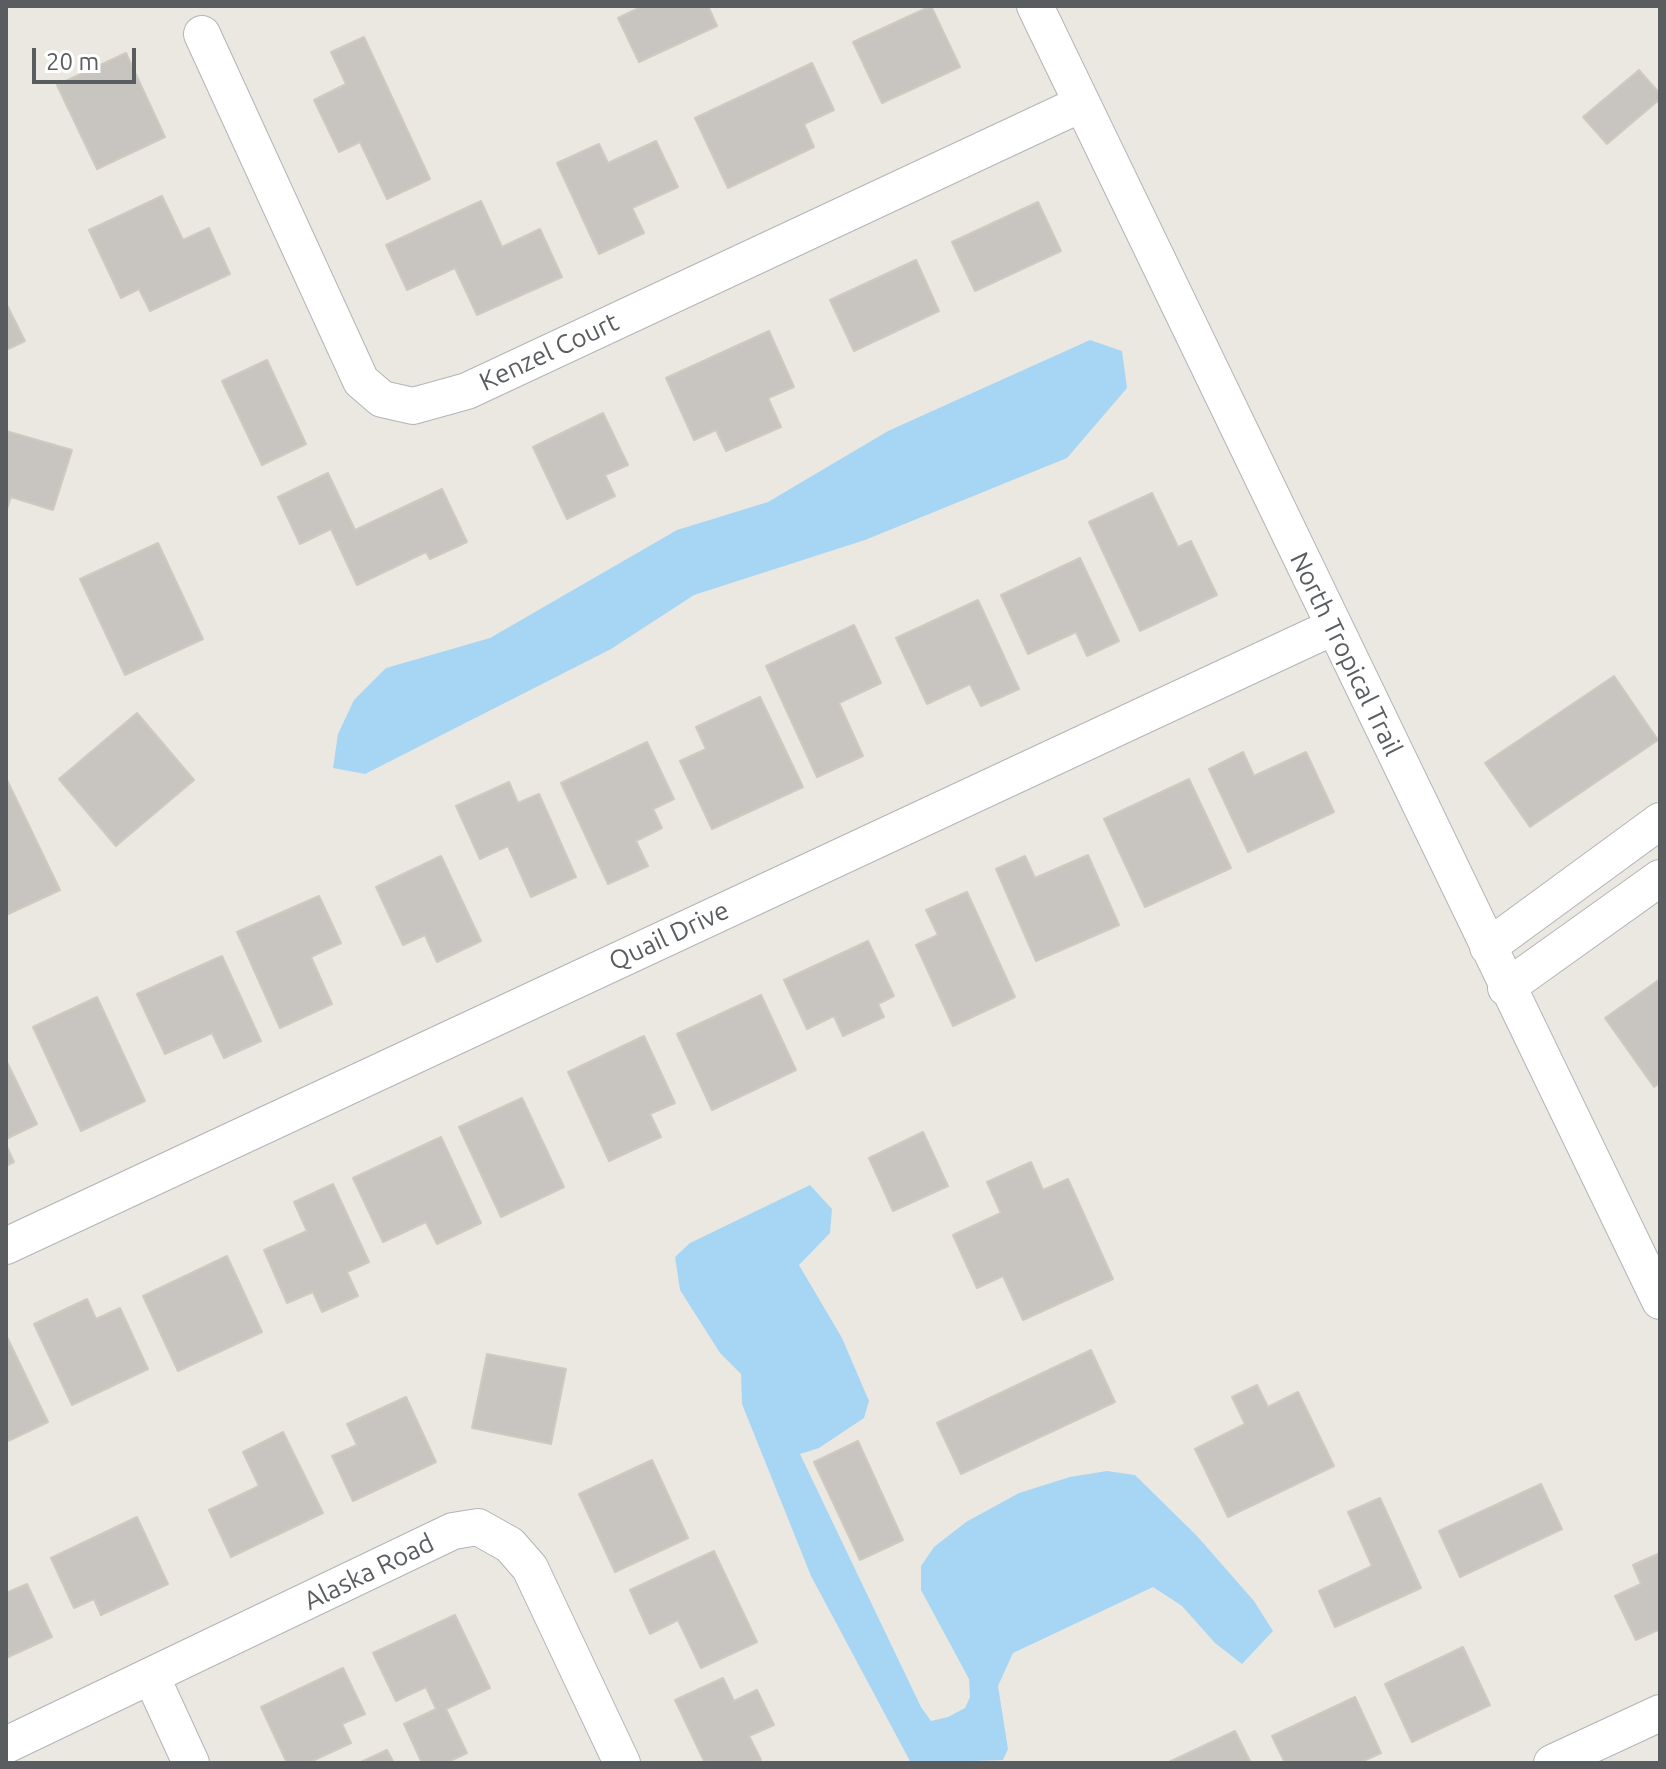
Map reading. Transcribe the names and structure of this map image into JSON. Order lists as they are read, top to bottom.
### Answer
{
  "streets": {
    "street": [
      "Kenzel Court",
      "North Tropical Trail",
      "Quail Drive",
      "Alaska Road"
    ]
  },
  "crossings": [
    ["Kenzel Court", "North Tropical Trail"],
    ["North Tropical Trail", "Quail Drive"]
  ],
  "scale_bar": "20 m"
}
